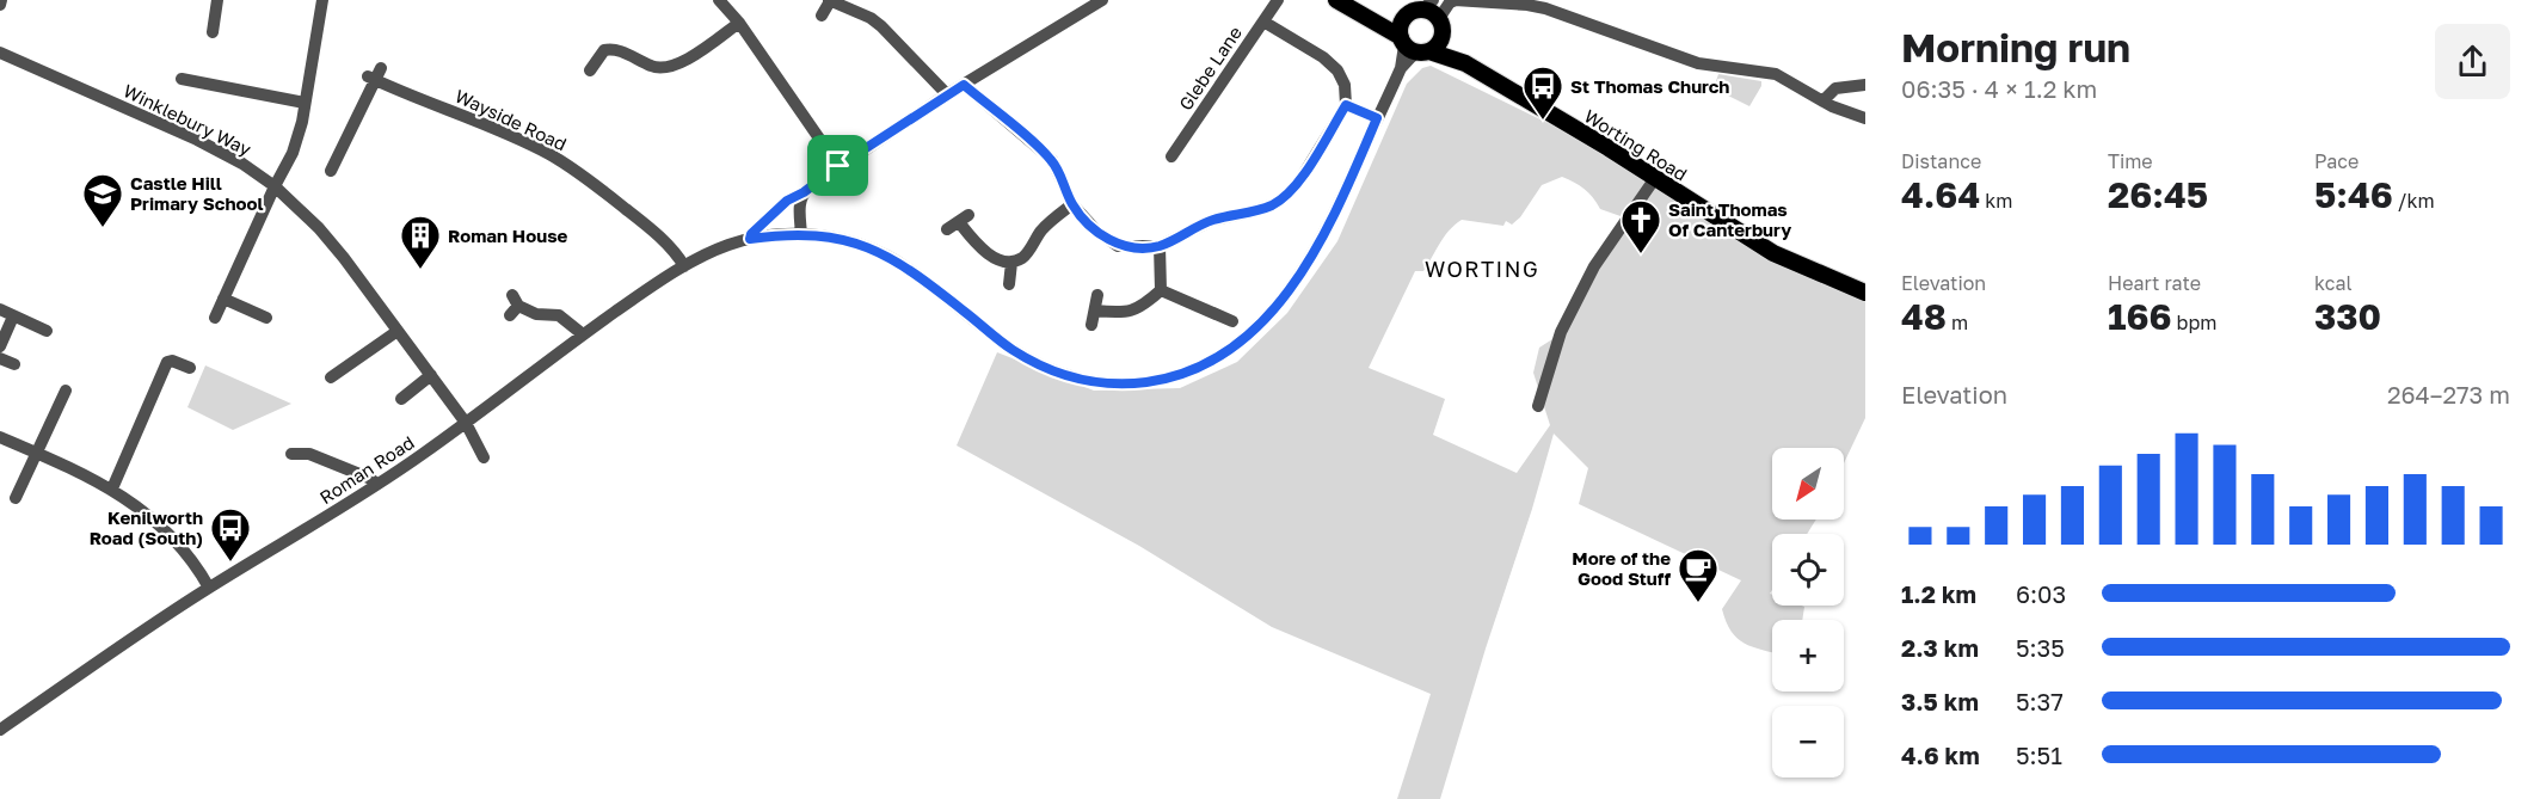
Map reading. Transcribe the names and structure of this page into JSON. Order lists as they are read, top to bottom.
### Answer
{
  "streets": {
    "main road": ["Worting Road"],
    "street": [
      "Glebe Lane",
      "Winklebury Way",
      "Wayside Road",
      "Roman Road"
    ]
  },
  "crossings": [
    ["Winklebury Way", "Roman Road"],
    ["Wayside Road", "Roman Road"],
    ["Worting Road", "Roman Road"]
  ],
  "districts": ["WORTING"],
  "places": {
    "bus stop": ["St Thomas Church", "Kenilworth Road (South)"],
    "school or university": ["Castle Hill Primary School"],
    "church": ["Saint Thomas Of Canterbury"],
    "building": ["Roman House"],
    "cafe": ["More of the Good Stuff"]
  },
  "north": "bottom left",
  "page": {
    "heading": ["Morning run", "06:35 · 4 × 1.2 km"],
    "stats": [
      ["Distance", "4.64 km"],
      ["Time", "26:45"],
      ["Pace", "5:46 /km"],
      ["Elevation", "48 m"],
      ["Heart rate", "166 bpm"],
      ["kcal", "330"]
    ],
    "chart": ["Elevation", "264–273 m"],
    "map_buttons": ["+", "−"],
    "list": [
      {
        "name": "1.2 km",
        "note": "6:03"
      },
      {
        "name": "2.3 km",
        "note": "5:35"
      },
      {
        "name": "3.5 km",
        "note": "5:37"
      },
      {
        "name": "4.6 km",
        "note": "5:51"
      }
    ]
  }
}
